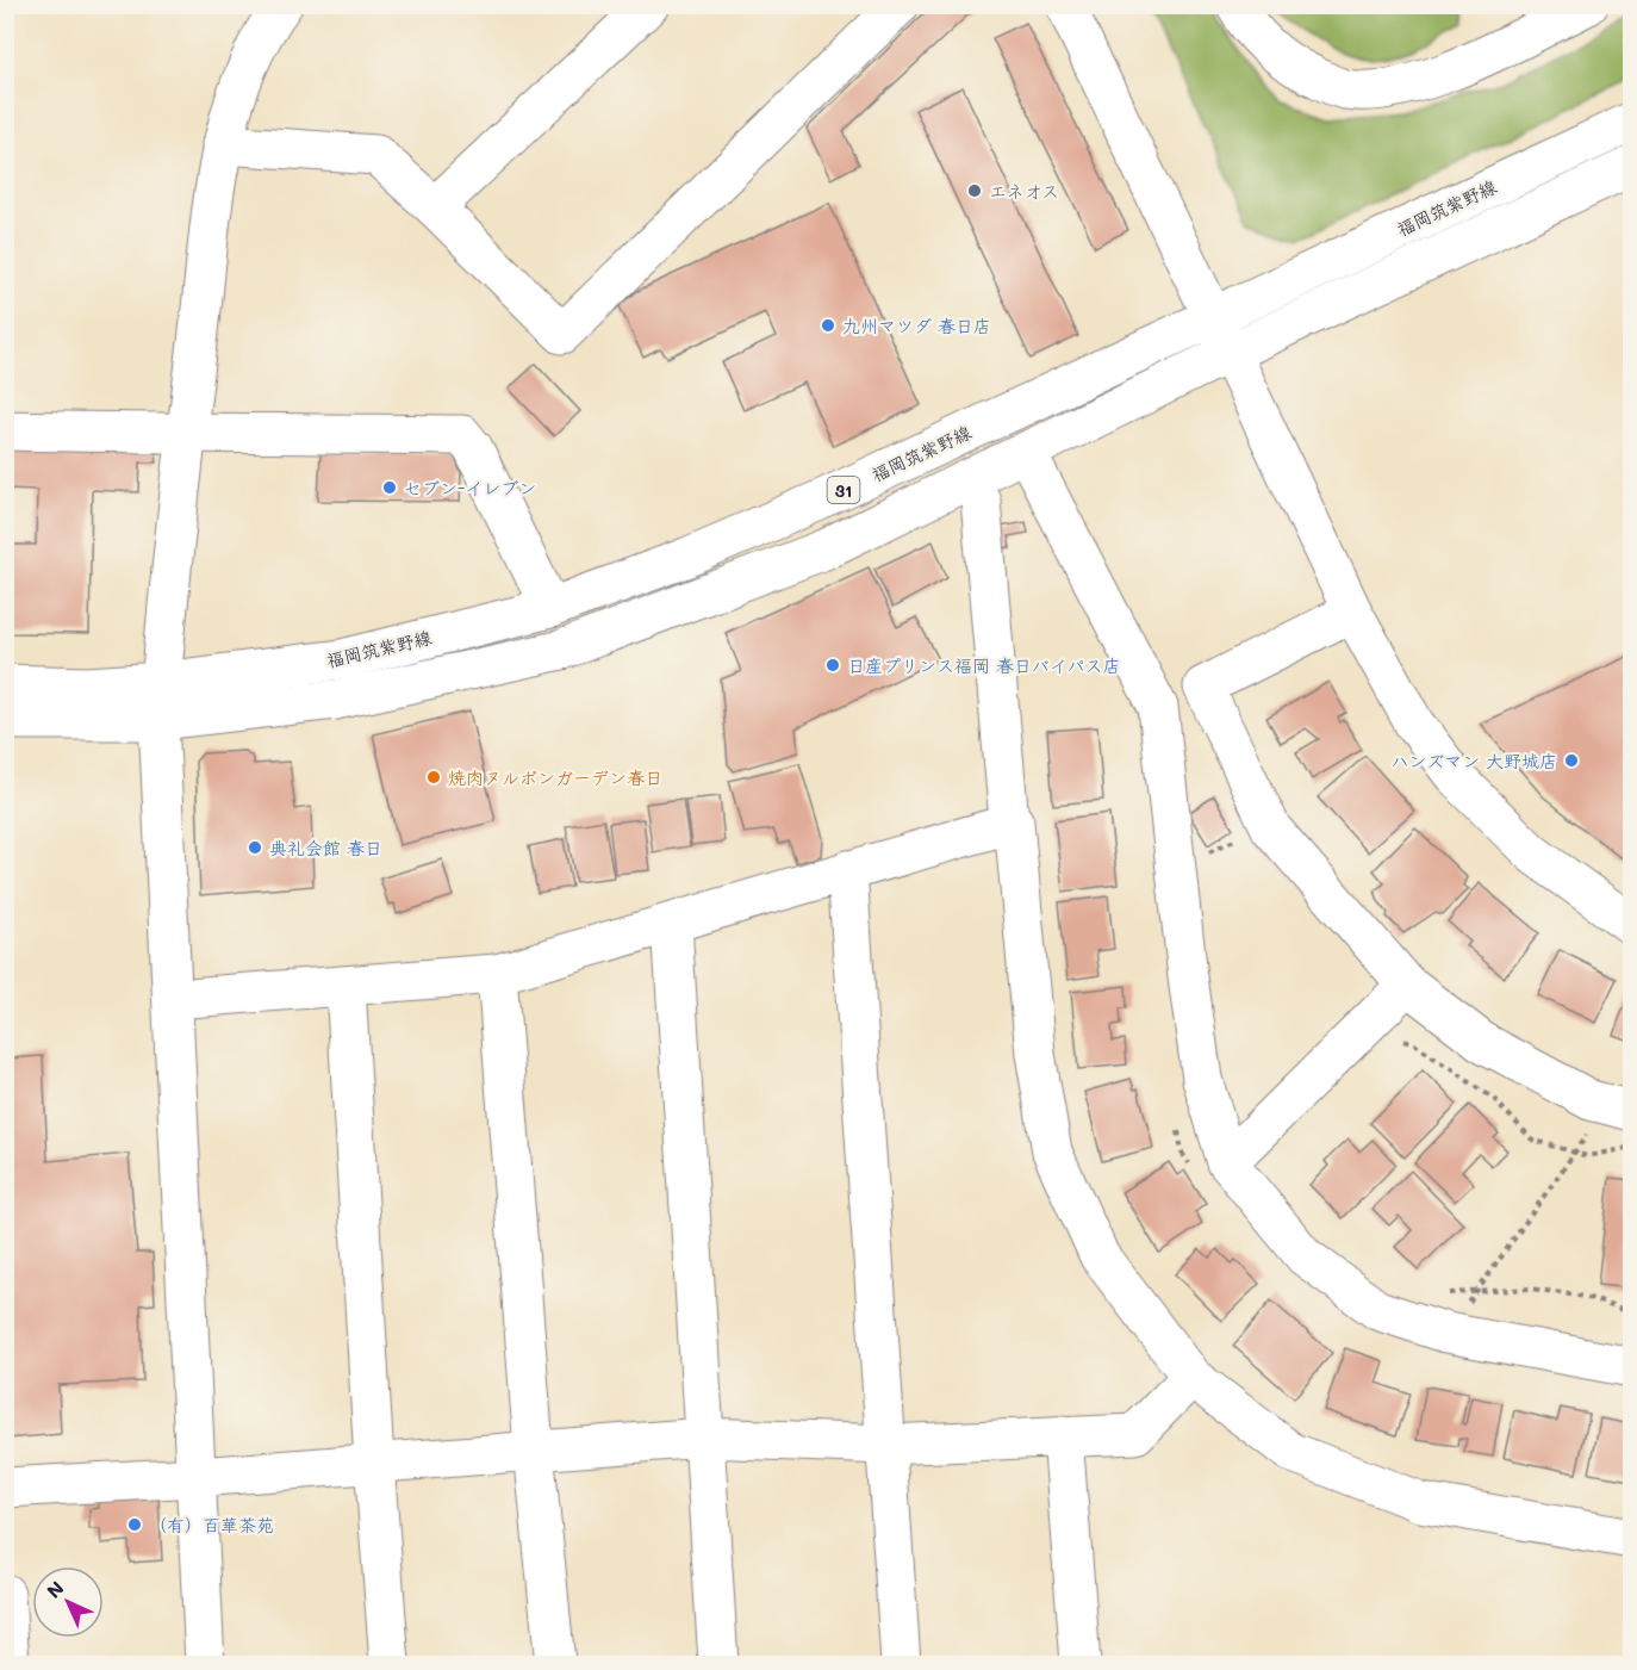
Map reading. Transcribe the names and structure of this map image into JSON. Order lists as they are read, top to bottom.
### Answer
{
  "streets": {
    "street": ["福岡筑紫野線", "31"]
  },
  "places": [
    "エネオス",
    "九州マツダ 春日店",
    "セブン-イレブン",
    "日産プリンス福岡 春日バイパス店",
    "ハンズマン 大野城店",
    "焼肉ヌルボンガーデン春日",
    "典礼会館 春日",
    "（有）百華茶苑"
  ],
  "north": "top left"
}
